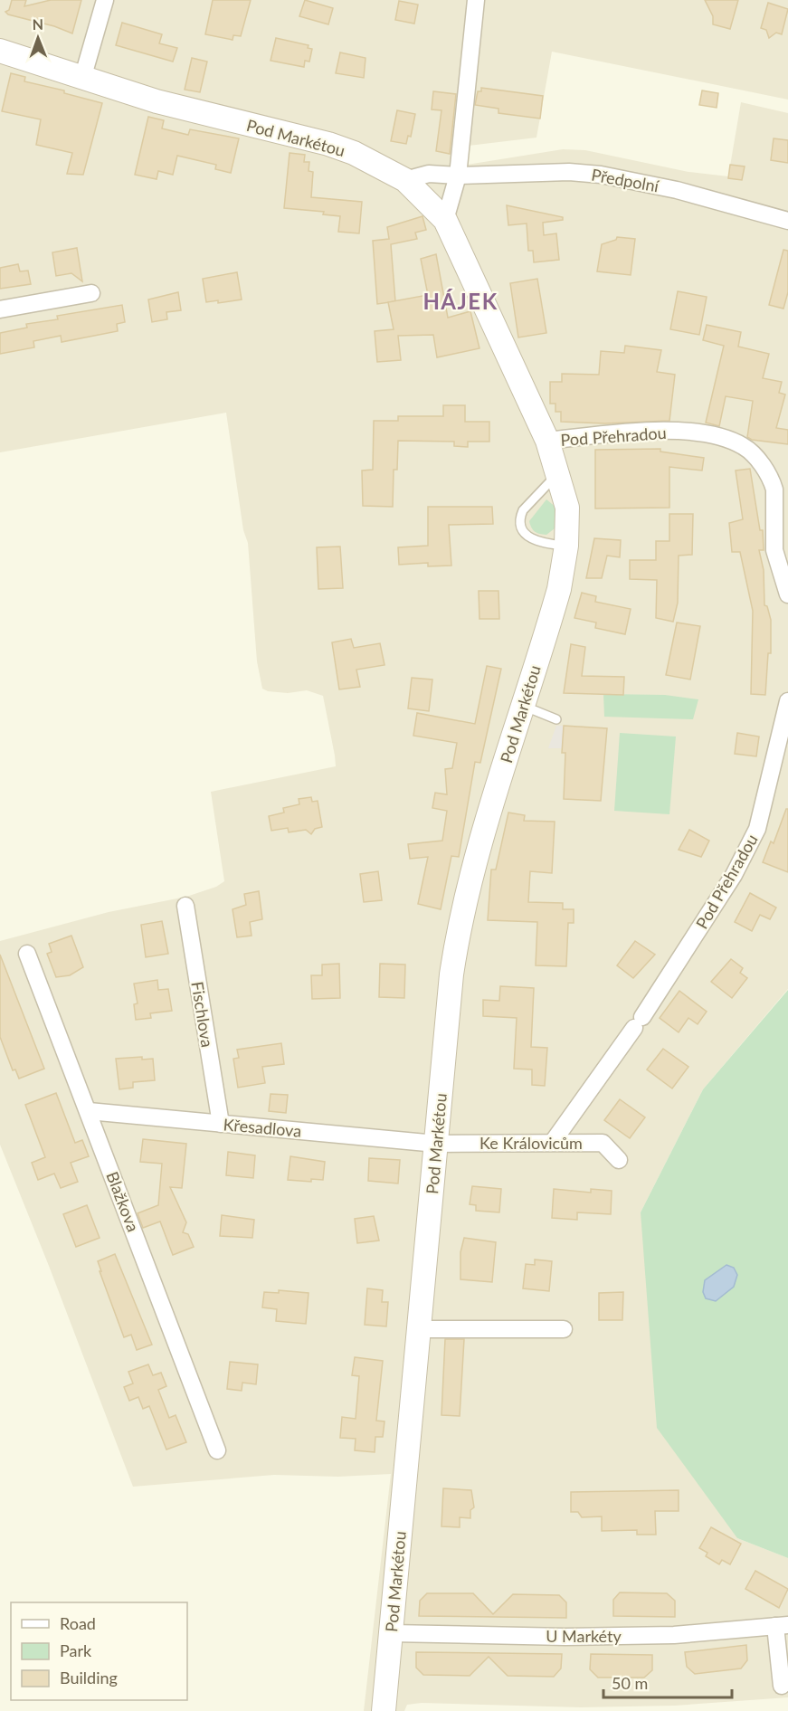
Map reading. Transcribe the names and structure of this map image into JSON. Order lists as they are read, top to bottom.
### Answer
{
  "streets": {
    "street": [
      "Pod Markétou",
      "Předpolní",
      "Pod Přehradou",
      "Fischlova",
      "Křesadlova",
      "Ke Královicům",
      "Blažkova",
      "U Markéty"
    ]
  },
  "crossings": [
    ["Pod Markétou", "Předpolní"],
    ["Pod Markétou", "Pod Přehradou"],
    ["Pod Markétou", "Křesadlova"],
    ["Pod Markétou", "Ke Královicům"],
    ["Pod Markétou", "U Markéty"],
    ["Pod Přehradou", "Ke Královicům"],
    ["Fischlova", "Křesadlova"],
    ["Křesadlova", "Ke Královicům"],
    ["Křesadlova", "Blažkova"]
  ],
  "districts": ["HÁJEK"],
  "legend": ["Road", "Park", "Building"],
  "scale_bar": "50 m",
  "north": "top"
}
